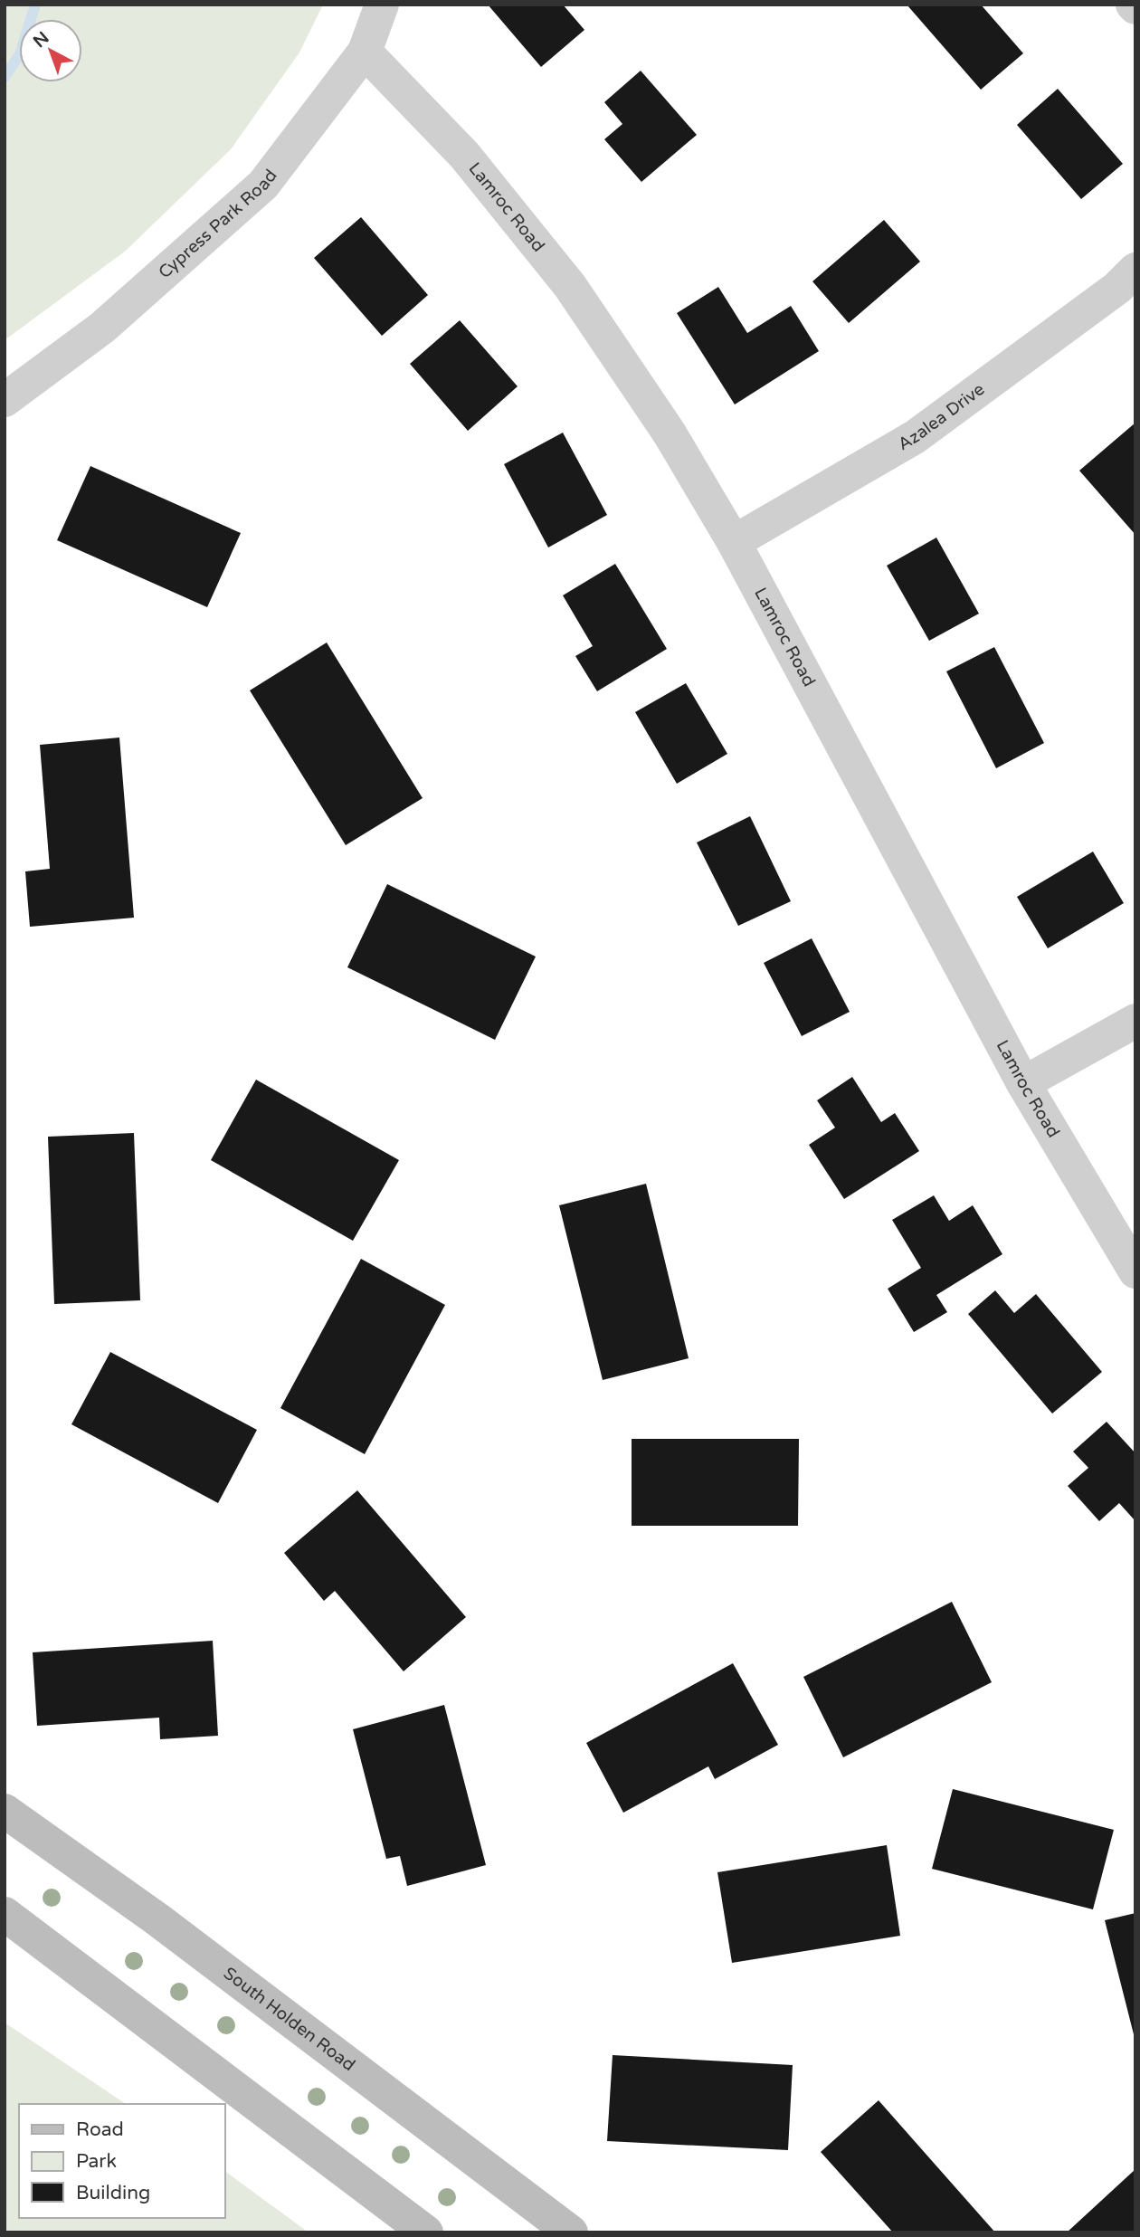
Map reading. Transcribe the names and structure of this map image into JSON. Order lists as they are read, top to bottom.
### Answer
{
  "streets": {
    "main road": ["South Holden Road"],
    "street": ["Lamroc Road", "Cypress Park Road", "Azalea Drive"]
  },
  "crossings": [
    ["Lamroc Road", "Cypress Park Road"],
    ["Lamroc Road", "Azalea Drive"]
  ],
  "legend": ["Road", "Park", "Building"],
  "north": "top left"
}
